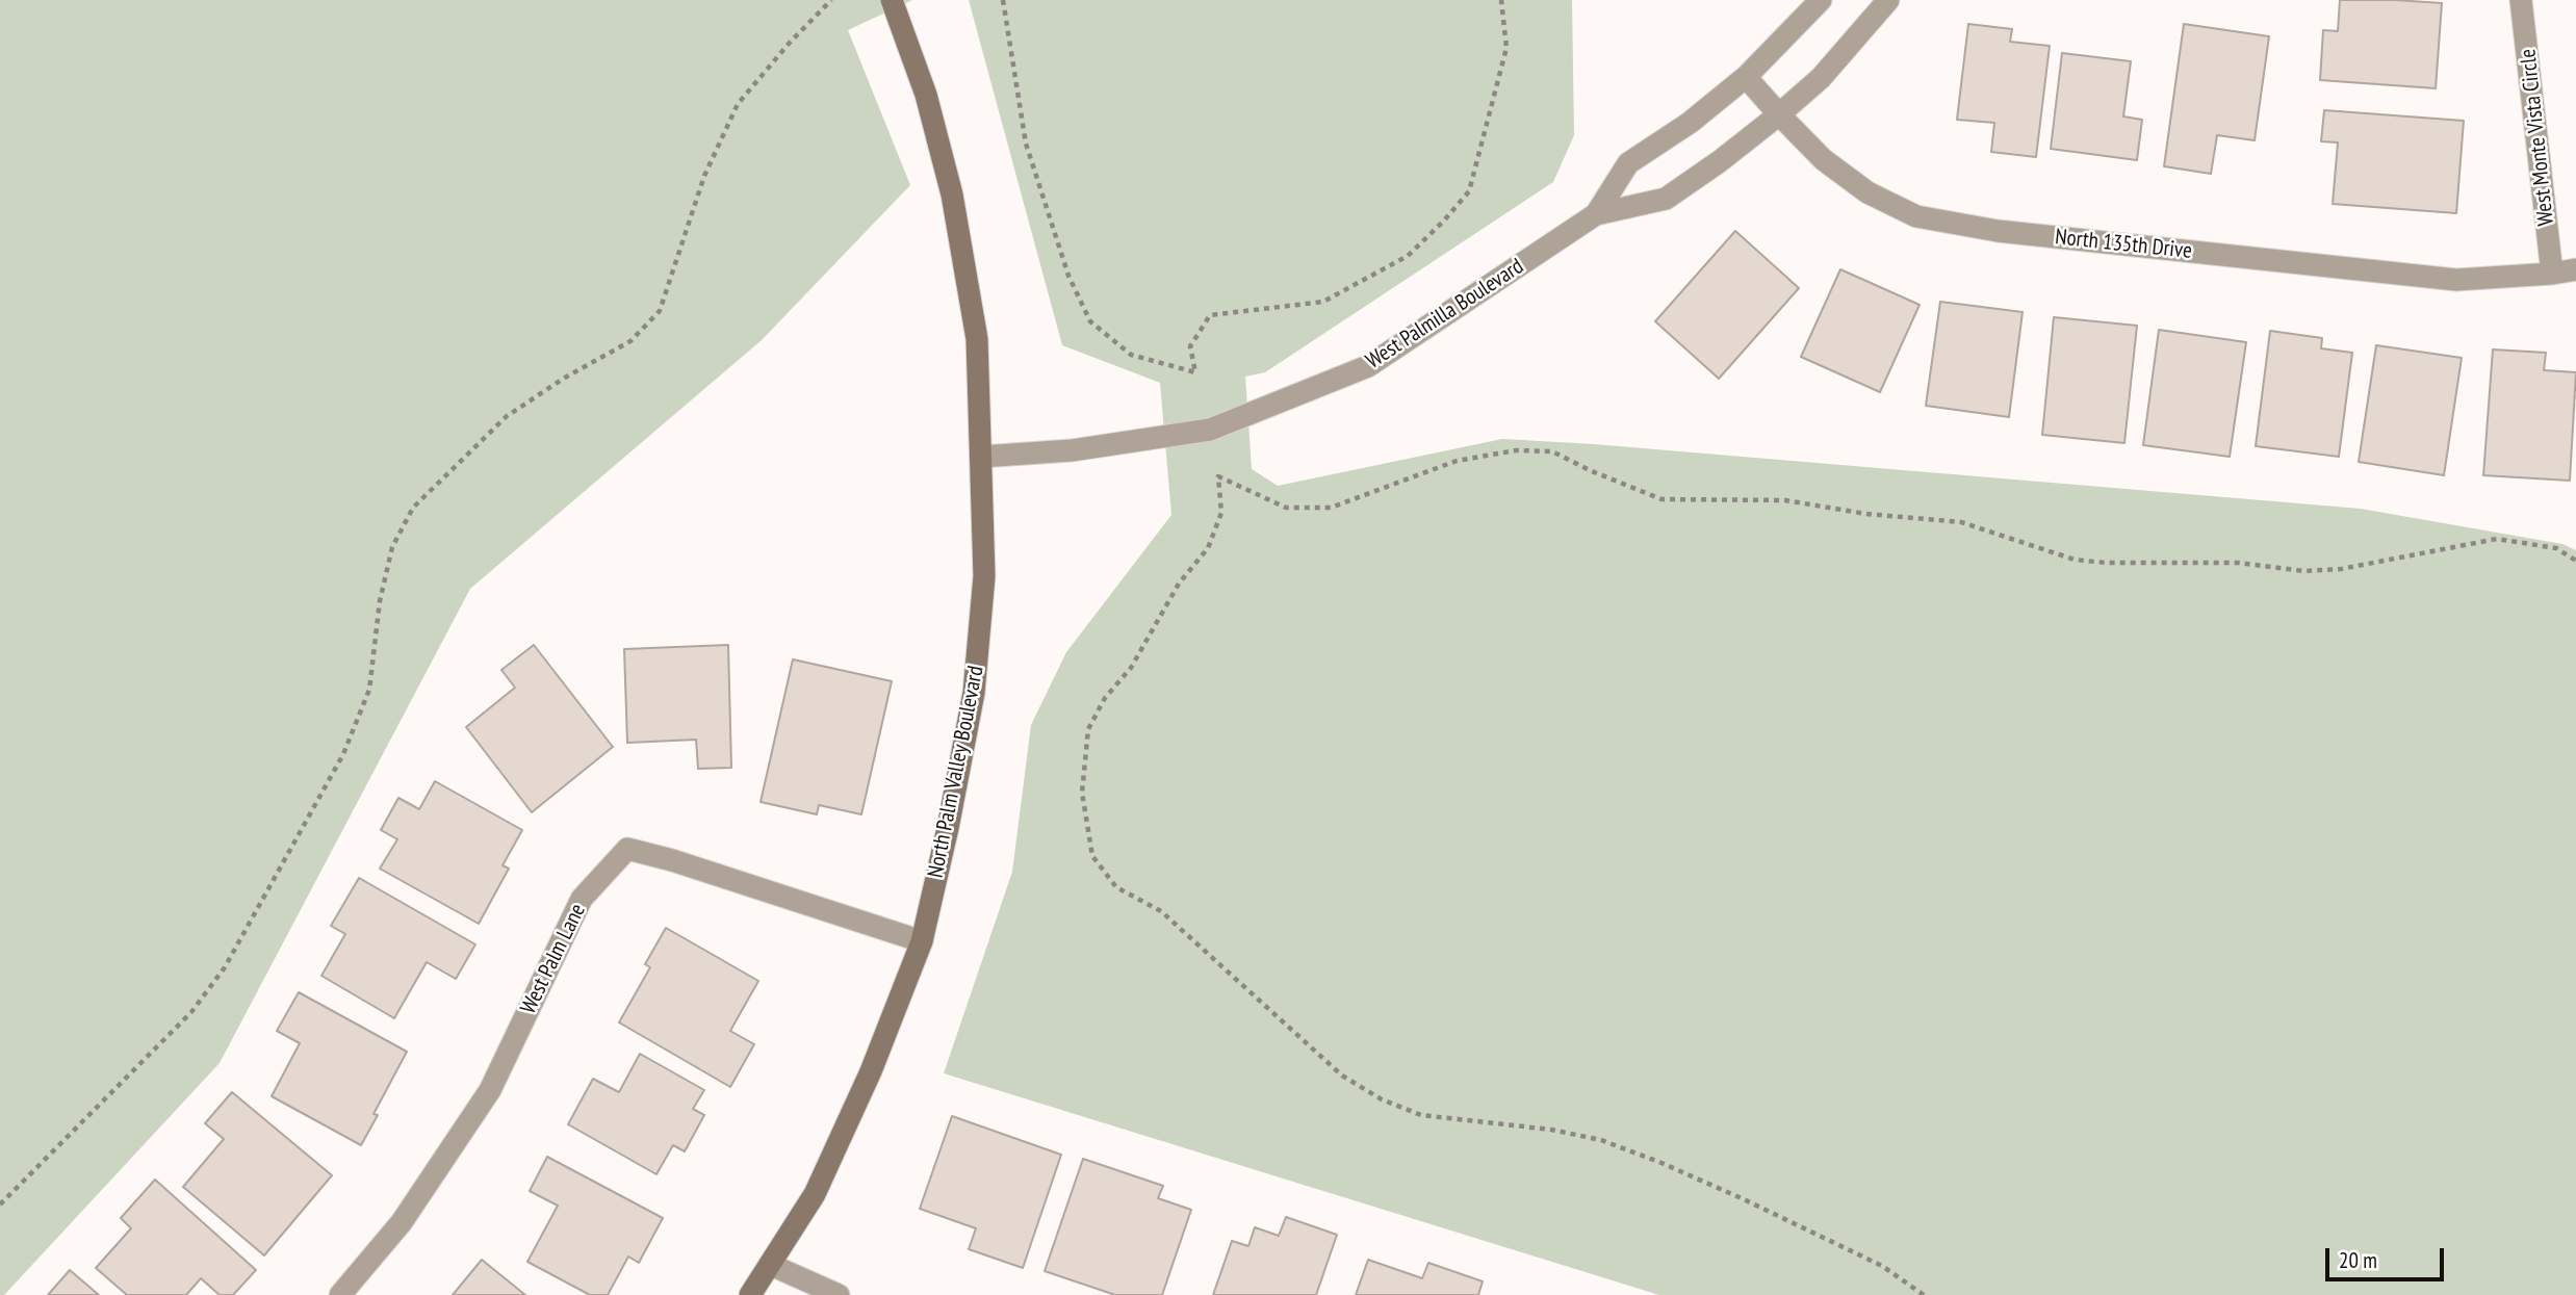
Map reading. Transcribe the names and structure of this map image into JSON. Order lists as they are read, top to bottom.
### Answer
{
  "streets": {
    "street": [
      "West Monte Vista Circle",
      "North 135th Drive",
      "West Palmilla Boulevard",
      "North Palm Valley Boulevard",
      "West Palm Lane"
    ]
  },
  "crossings": [
    ["West Monte Vista Circle", "North 135th Drive"],
    ["North 135th Drive", "West Palmilla Boulevard"],
    ["West Palmilla Boulevard", "North Palm Valley Boulevard"],
    ["North Palm Valley Boulevard", "West Palm Lane"]
  ],
  "scale_bar": "20 m"
}
